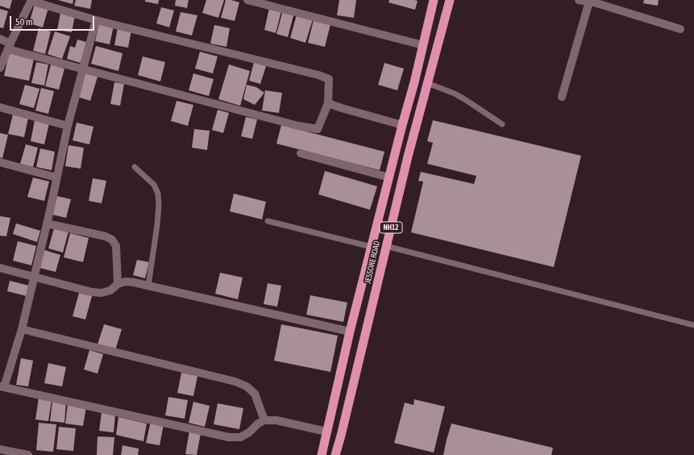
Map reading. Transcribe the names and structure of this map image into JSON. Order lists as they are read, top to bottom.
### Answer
{
  "streets": {
    "highway": ["NH12", "JESSORE ROAD"]
  },
  "scale_bar": "50 m"
}
